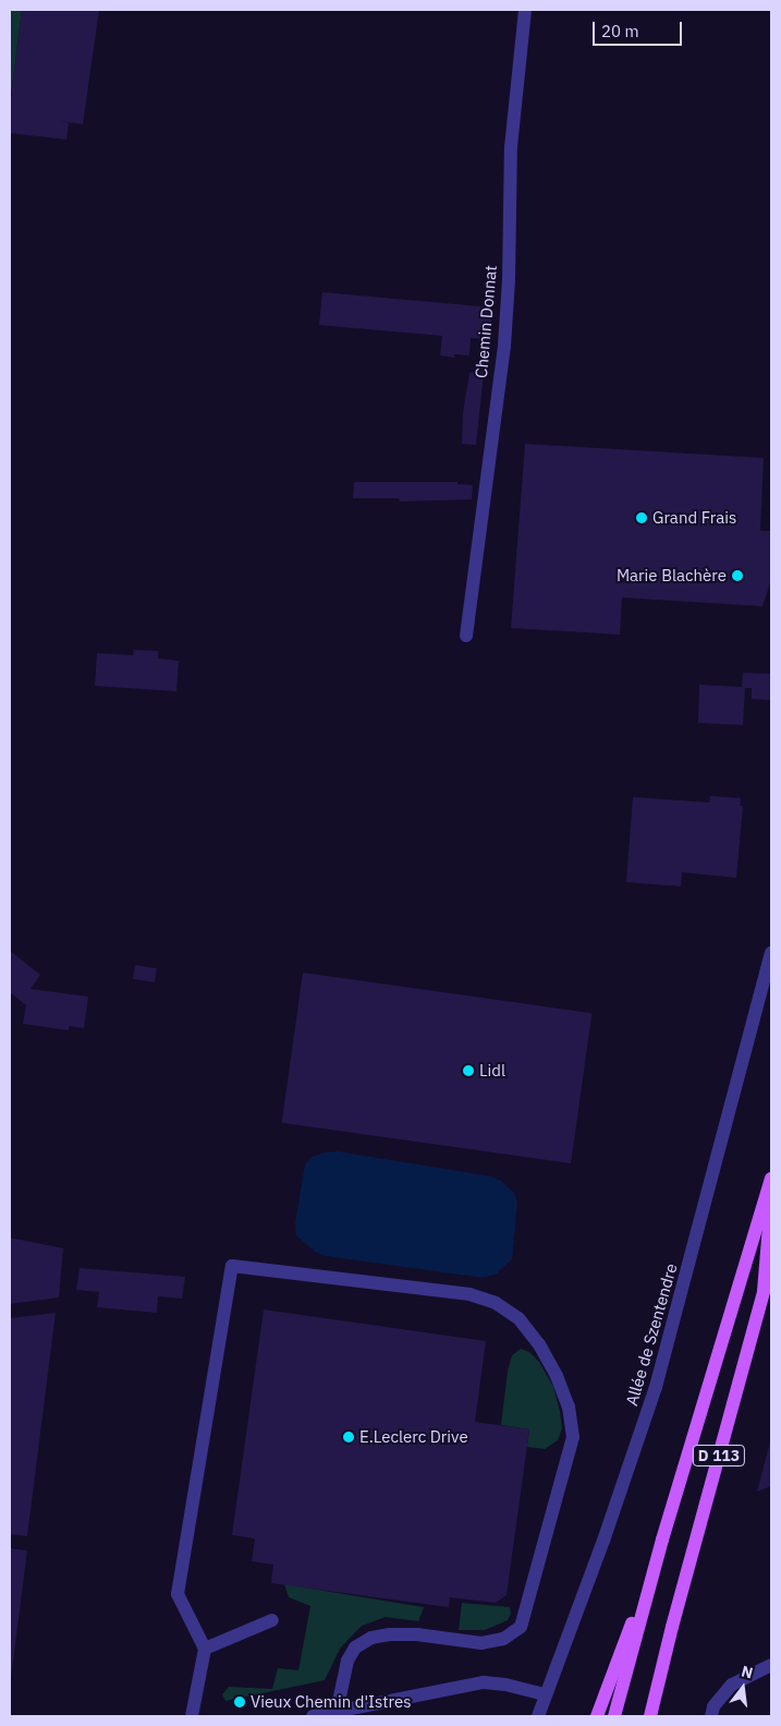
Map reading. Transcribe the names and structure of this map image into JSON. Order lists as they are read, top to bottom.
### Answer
{
  "streets": {
    "main road": ["D 113"],
    "street": ["Chemin Donnat", "Allée de Szentendre"]
  },
  "places": [
    "Grand Frais",
    "Marie Blachère",
    "Lidl",
    "E.Leclerc Drive",
    "Vieux Chemin d'Istres"
  ],
  "scale_bar": "20 m",
  "north": "top"
}
